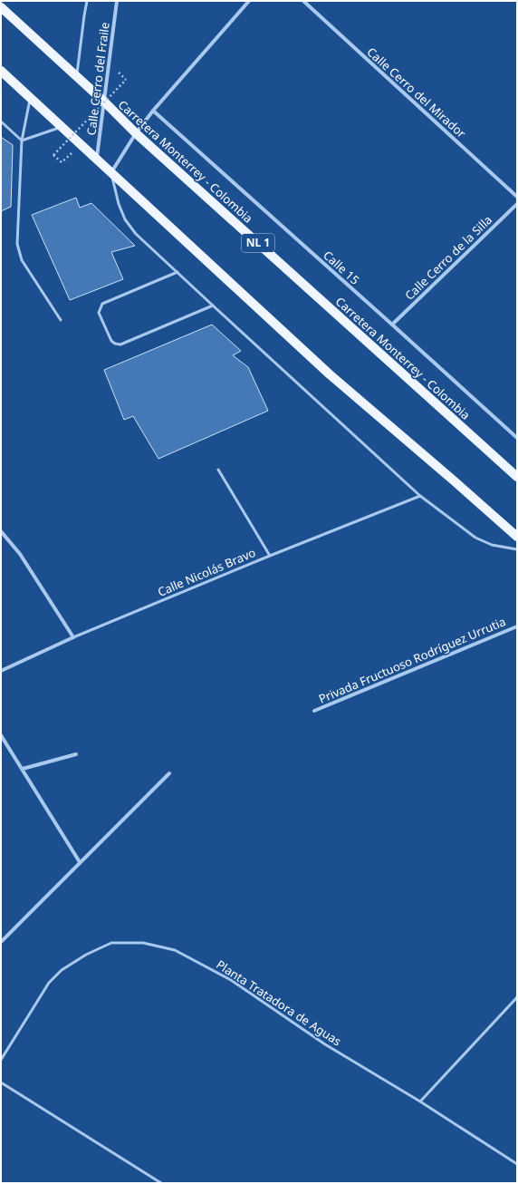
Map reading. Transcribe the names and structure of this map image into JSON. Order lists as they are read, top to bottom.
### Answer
{
  "streets": {
    "main road": ["Carretera Monterrey - Colombia", "NL 1"],
    "street": [
      "Calle Cerro del Fraile",
      "Calle Cerro del Mirador",
      "Calle Cerro de la Silla",
      "Calle 15",
      "Calle Nicolás Bravo",
      "Privada Fructuoso Rodríguez Urrutia"
    ],
    "lane": ["Planta Tratadora de Aguas"]
  },
  "crossings": [
    ["Calle Cerro del Fraile", "Carretera Monterrey - Colombia"],
    ["Calle Cerro de la Silla", "Calle 15"]
  ]
}
